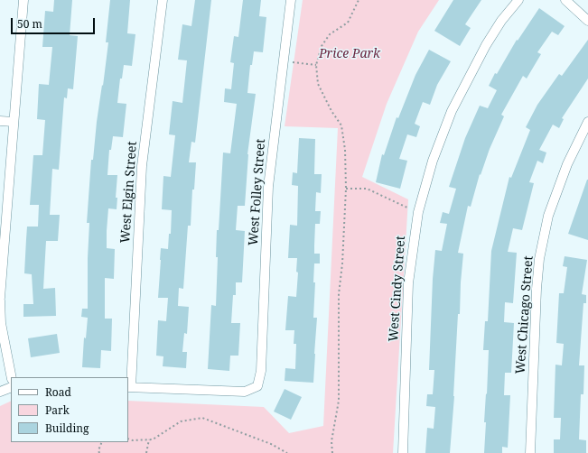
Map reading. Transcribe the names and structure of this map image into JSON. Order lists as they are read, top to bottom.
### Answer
{
  "streets": {
    "street": [
      "West Elgin Street",
      "West Folley Street",
      "West Cindy Street",
      "West Chicago Street"
    ]
  },
  "crossings": [
    ["West Elgin Street", "West Folley Street"]
  ],
  "parks": ["Price Park"],
  "legend": ["Road", "Park", "Building"],
  "scale_bar": "50 m"
}
